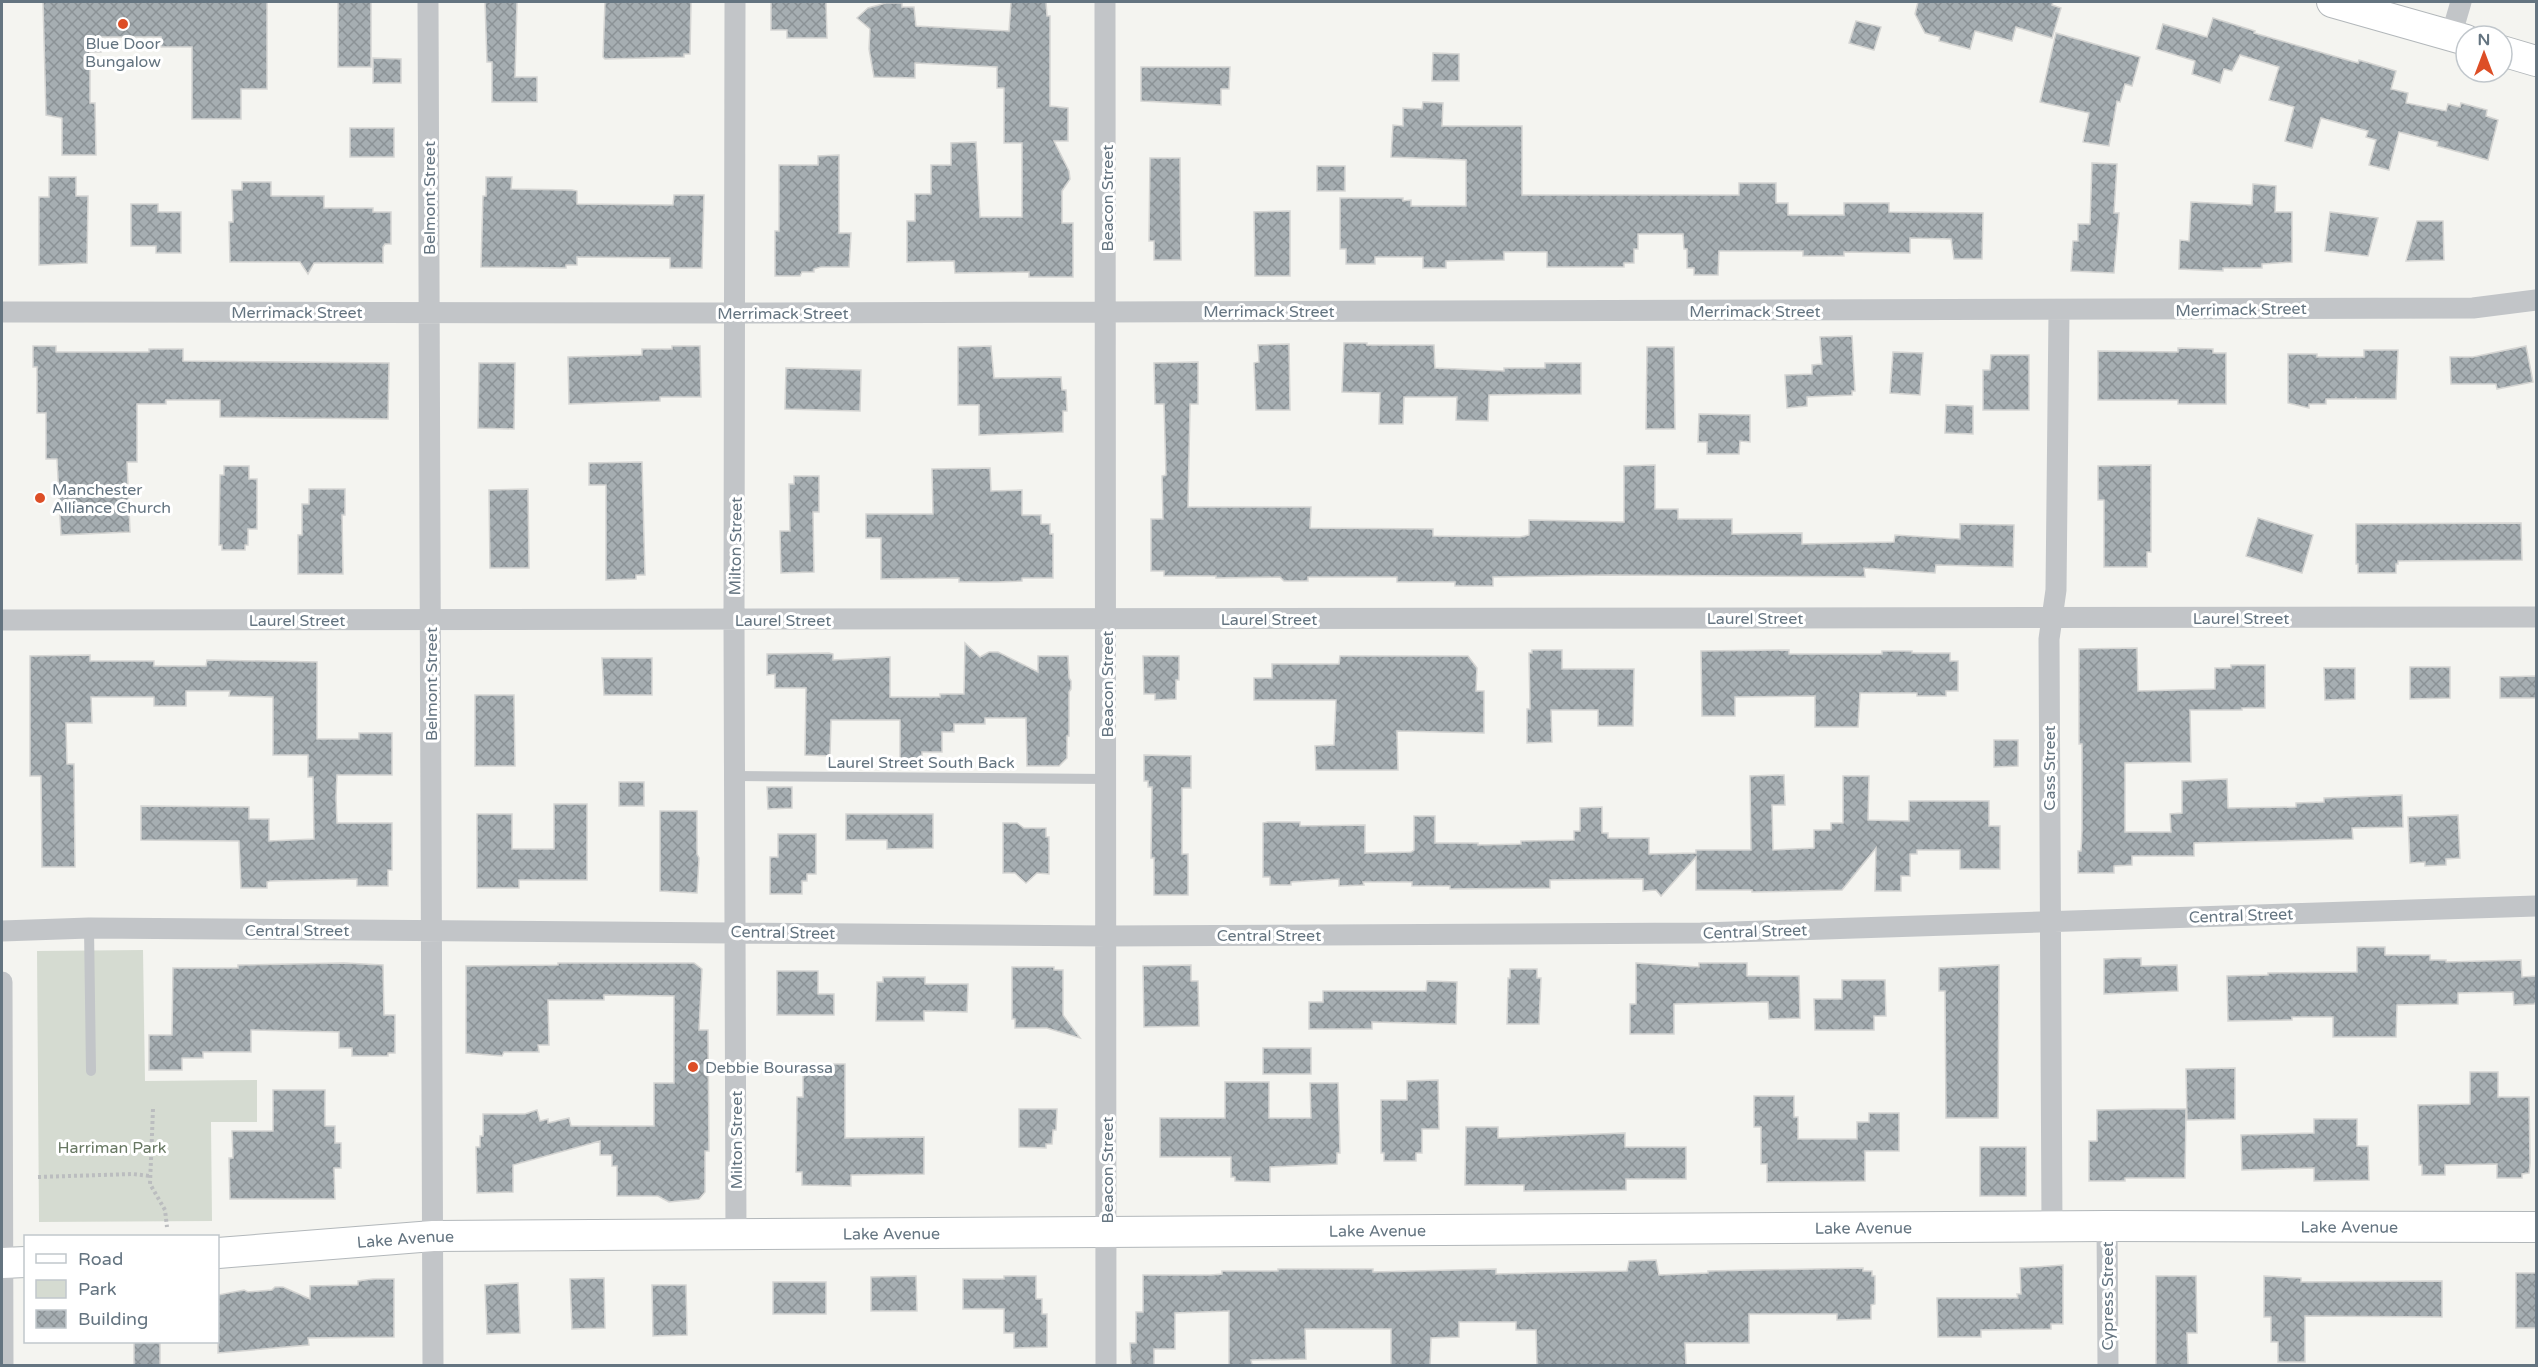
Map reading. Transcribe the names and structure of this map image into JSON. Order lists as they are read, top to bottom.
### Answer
{
  "streets": {
    "street": [
      "Belmont Street",
      "Beacon Street",
      "Merrimack Street",
      "Milton Street",
      "Laurel Street",
      "Cass Street",
      "Central Street",
      "Lake Avenue",
      "Cypress Street"
    ],
    "lane": ["Laurel Street South Back"]
  },
  "crossings": [
    ["Belmont Street", "Merrimack Street"],
    ["Belmont Street", "Laurel Street"],
    ["Belmont Street", "Central Street"],
    ["Belmont Street", "Lake Avenue"],
    ["Beacon Street", "Merrimack Street"],
    ["Beacon Street", "Laurel Street"],
    ["Beacon Street", "Laurel Street South Back"],
    ["Beacon Street", "Central Street"],
    ["Beacon Street", "Lake Avenue"],
    ["Merrimack Street", "Milton Street"],
    ["Merrimack Street", "Cass Street"],
    ["Milton Street", "Laurel Street"],
    ["Milton Street", "Laurel Street South Back"],
    ["Milton Street", "Central Street"],
    ["Milton Street", "Lake Avenue"],
    ["Laurel Street", "Cass Street"],
    ["Cass Street", "Central Street"],
    ["Cass Street", "Lake Avenue"],
    ["Lake Avenue", "Cypress Street"]
  ],
  "parks": ["Harriman Park"],
  "places": ["Blue Door Bungalow", "Manchester Alliance Church", "Debbie Bourassa"],
  "legend": ["Road", "Park", "Building"],
  "north": "top"
}
